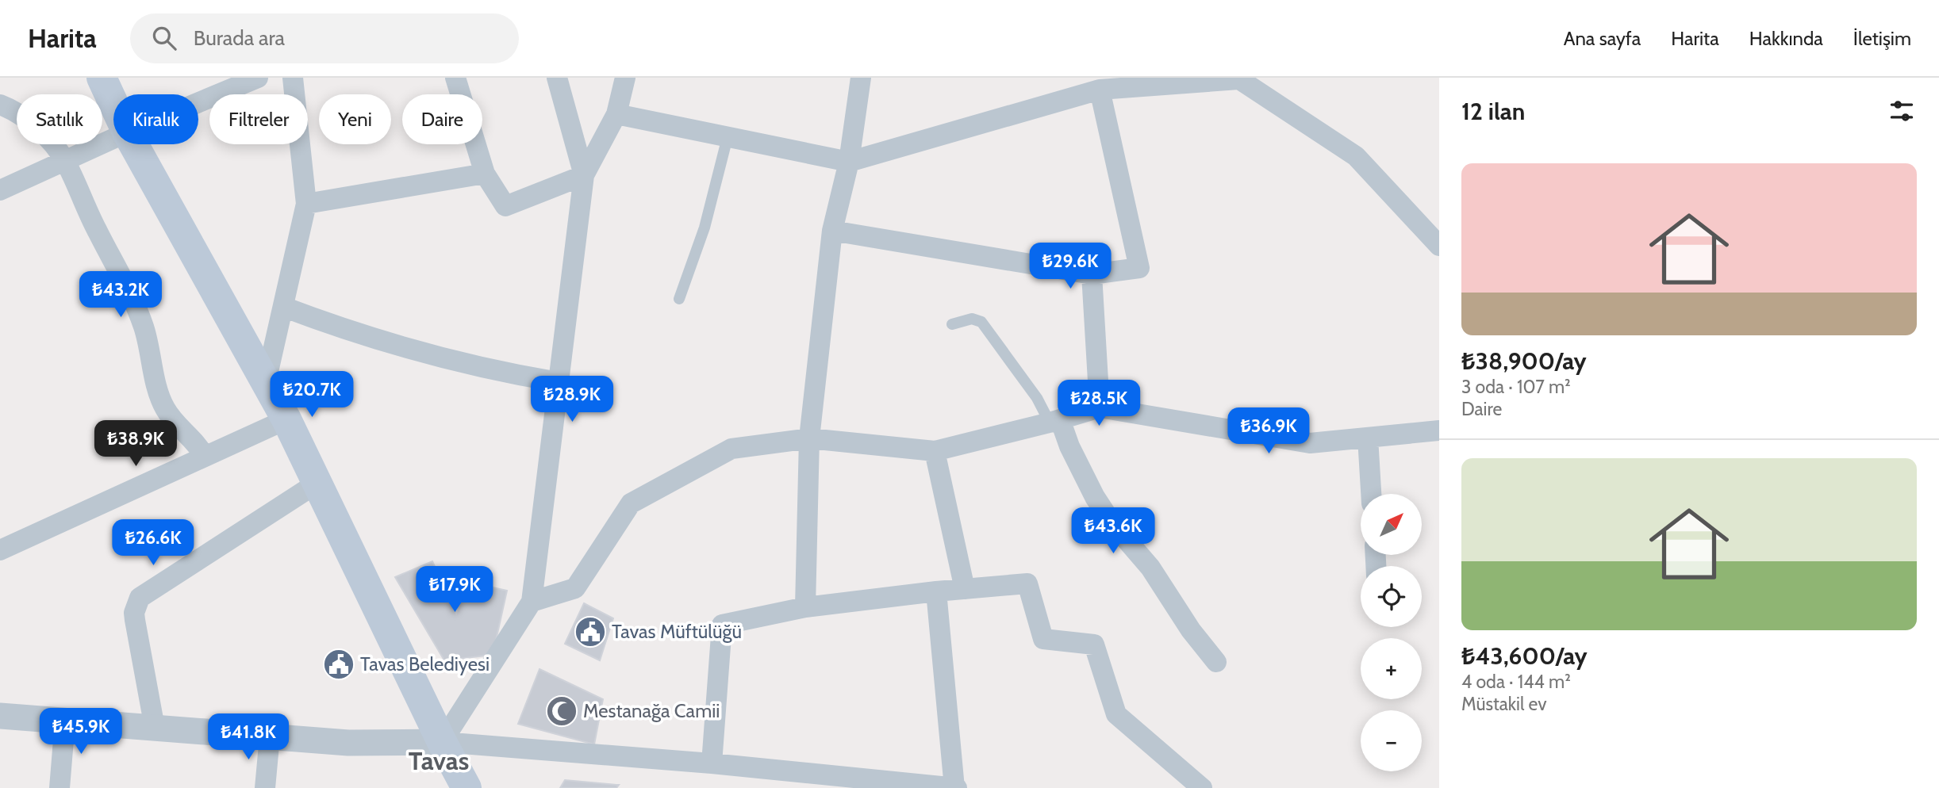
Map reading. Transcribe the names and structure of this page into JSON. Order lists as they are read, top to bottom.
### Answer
{
  "districts": ["Tavas"],
  "places": {
    "public building": ["Tavas Müftülüğü", "Tavas Belediyesi"],
    "mosque": ["Mestanağa Camii"]
  },
  "north": "top right",
  "page": {
    "header": "Harita",
    "search": "Burada ara",
    "nav": [
      "Ana sayfa",
      "Harita",
      "Hakkında",
      "İletişim"
    ],
    "heading": "12 ilan",
    "chip": [
      "Satılık",
      "Kiralık",
      "Filtreler",
      "Yeni",
      "Daire"
    ],
    "list": [
      {
        "name": "₺38,900/ay",
        "note": "3 oda · 107 m² · Daire"
      },
      {
        "name": "₺43,600/ay",
        "note": "4 oda · 144 m² · Müstakil ev"
      }
    ],
    "price": [
      "₺29.6K",
      "₺43.2K",
      "₺20.7K",
      "₺28.9K",
      "₺28.5K",
      "₺36.9K",
      "₺38.9K",
      "₺43.6K",
      "₺26.6K",
      "₺17.9K",
      "₺45.9K",
      "₺41.8K"
    ],
    "map_buttons": ["+", "−"]
  }
}
